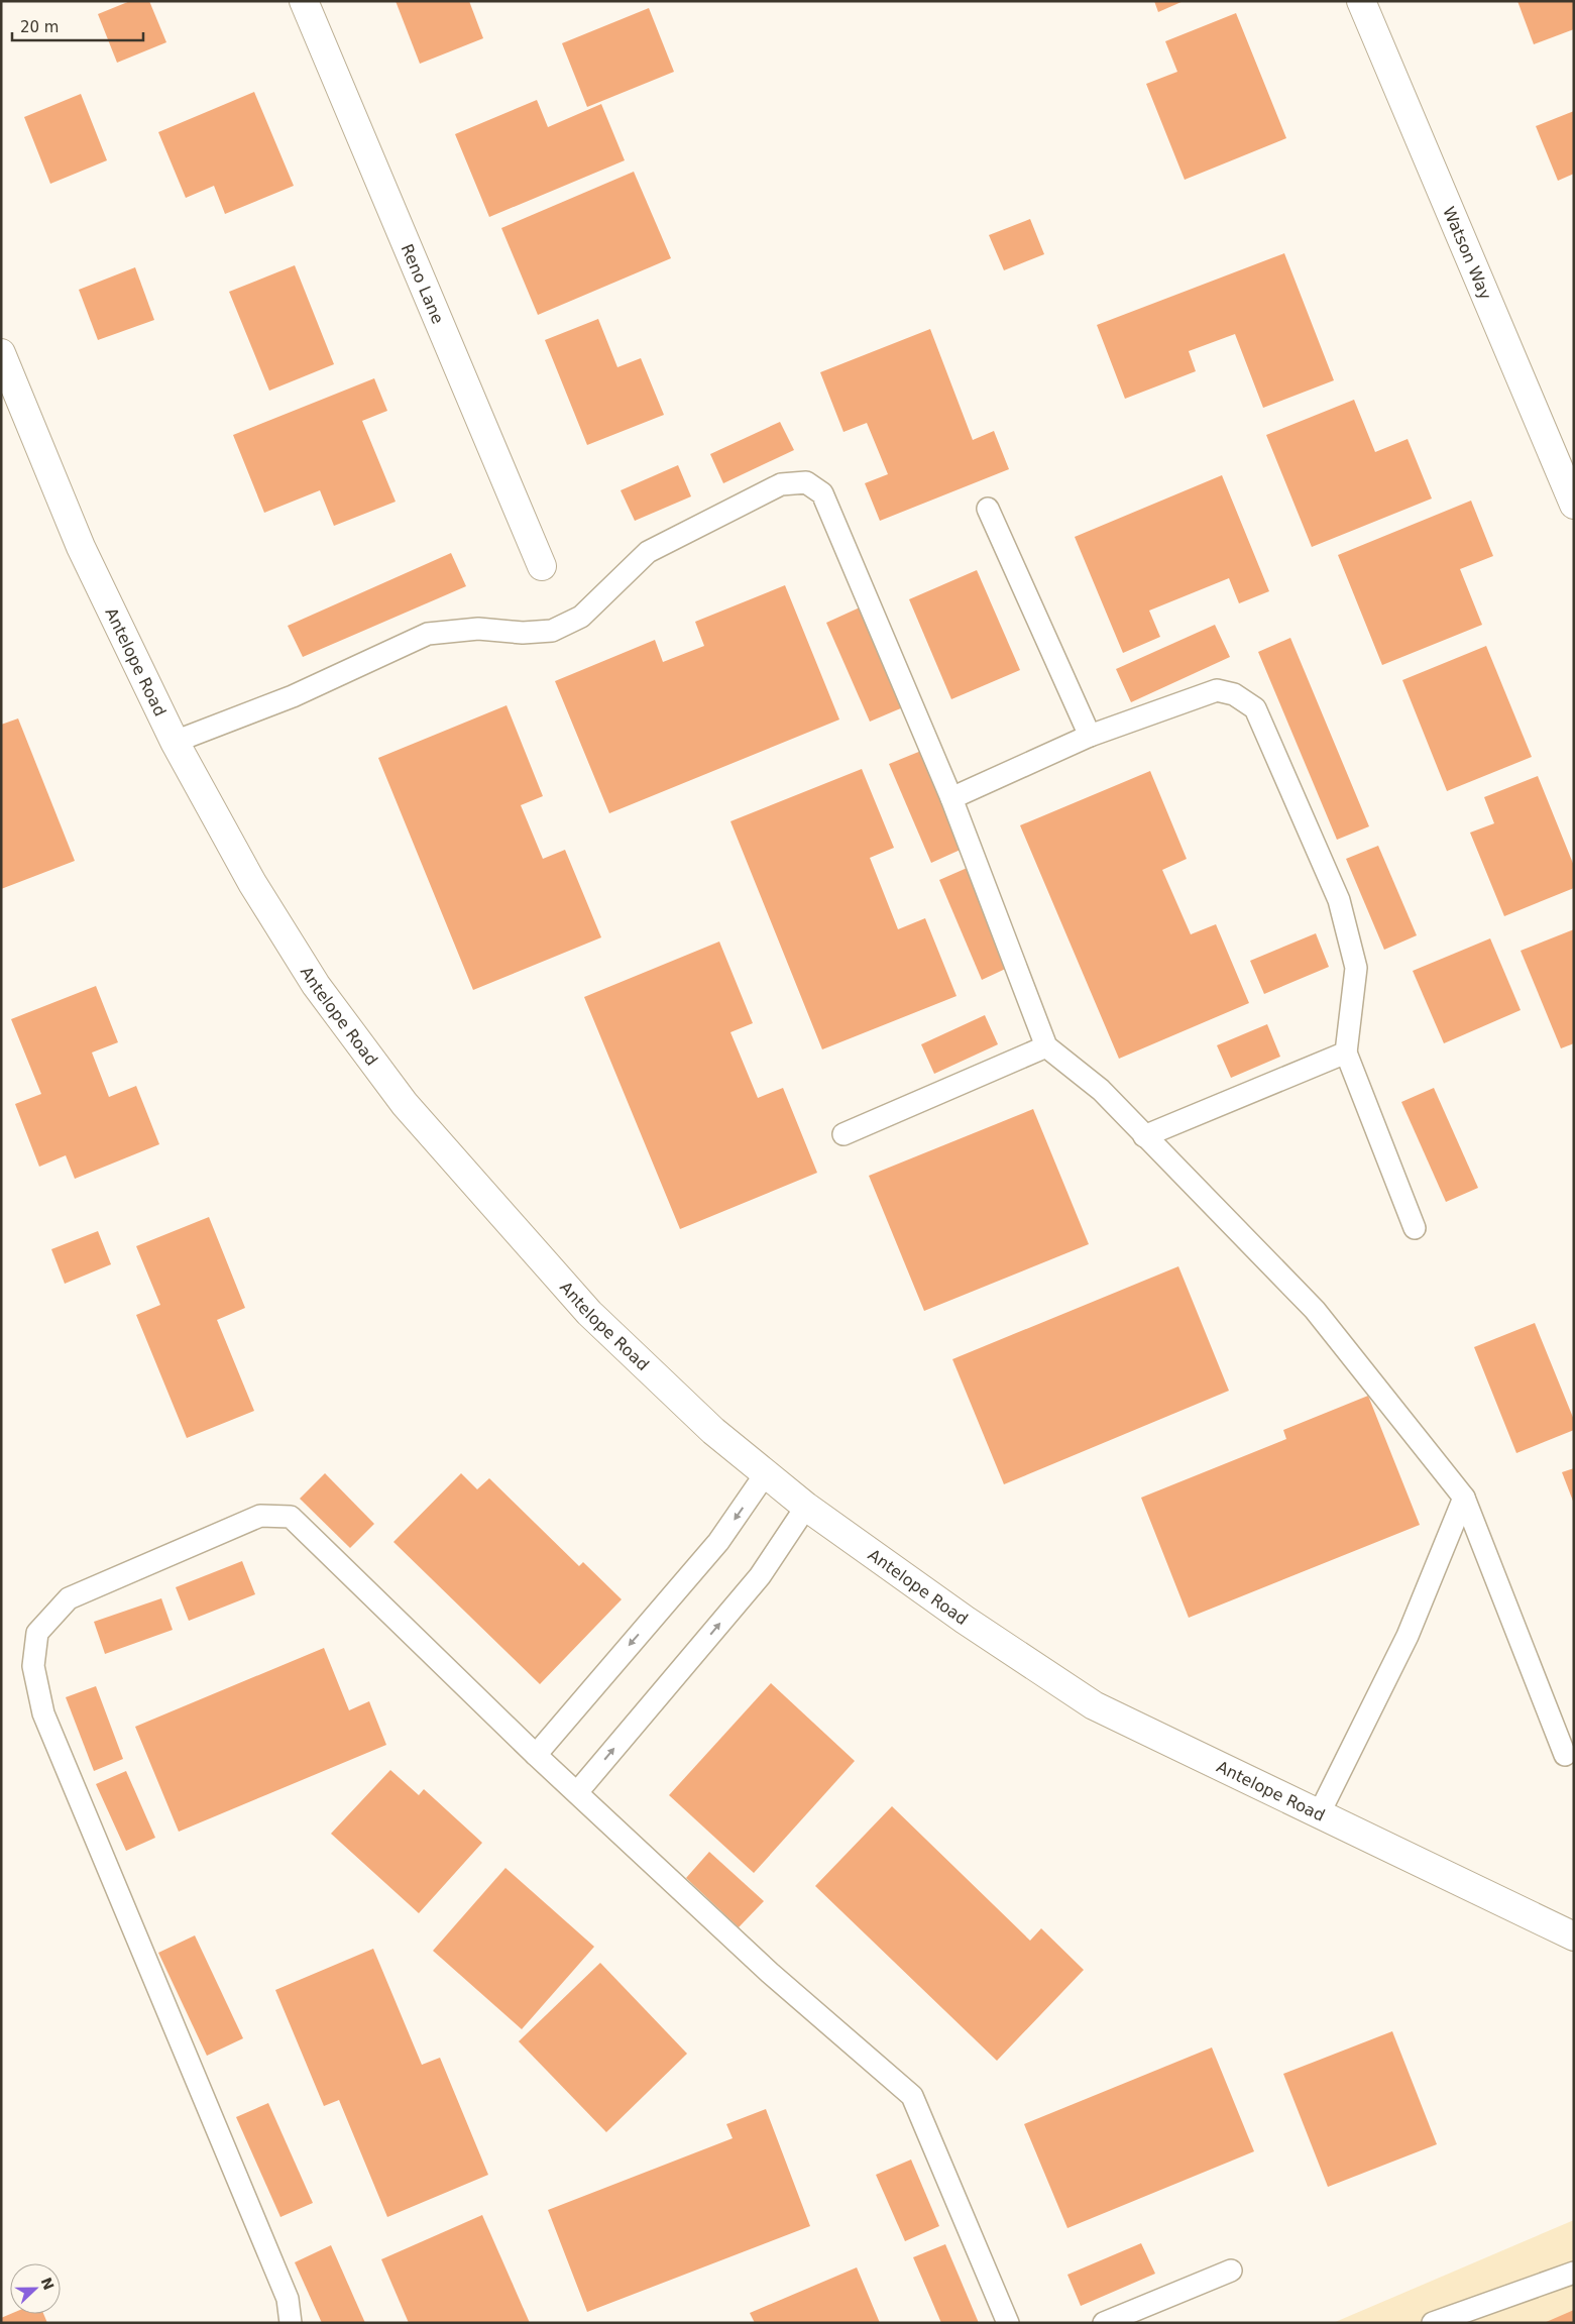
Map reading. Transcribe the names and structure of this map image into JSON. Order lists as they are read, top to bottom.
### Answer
{
  "streets": {
    "main road": ["Watson Way", "Reno Lane", "Antelope Road"]
  },
  "scale_bar": "20 m",
  "north": "right"
}
